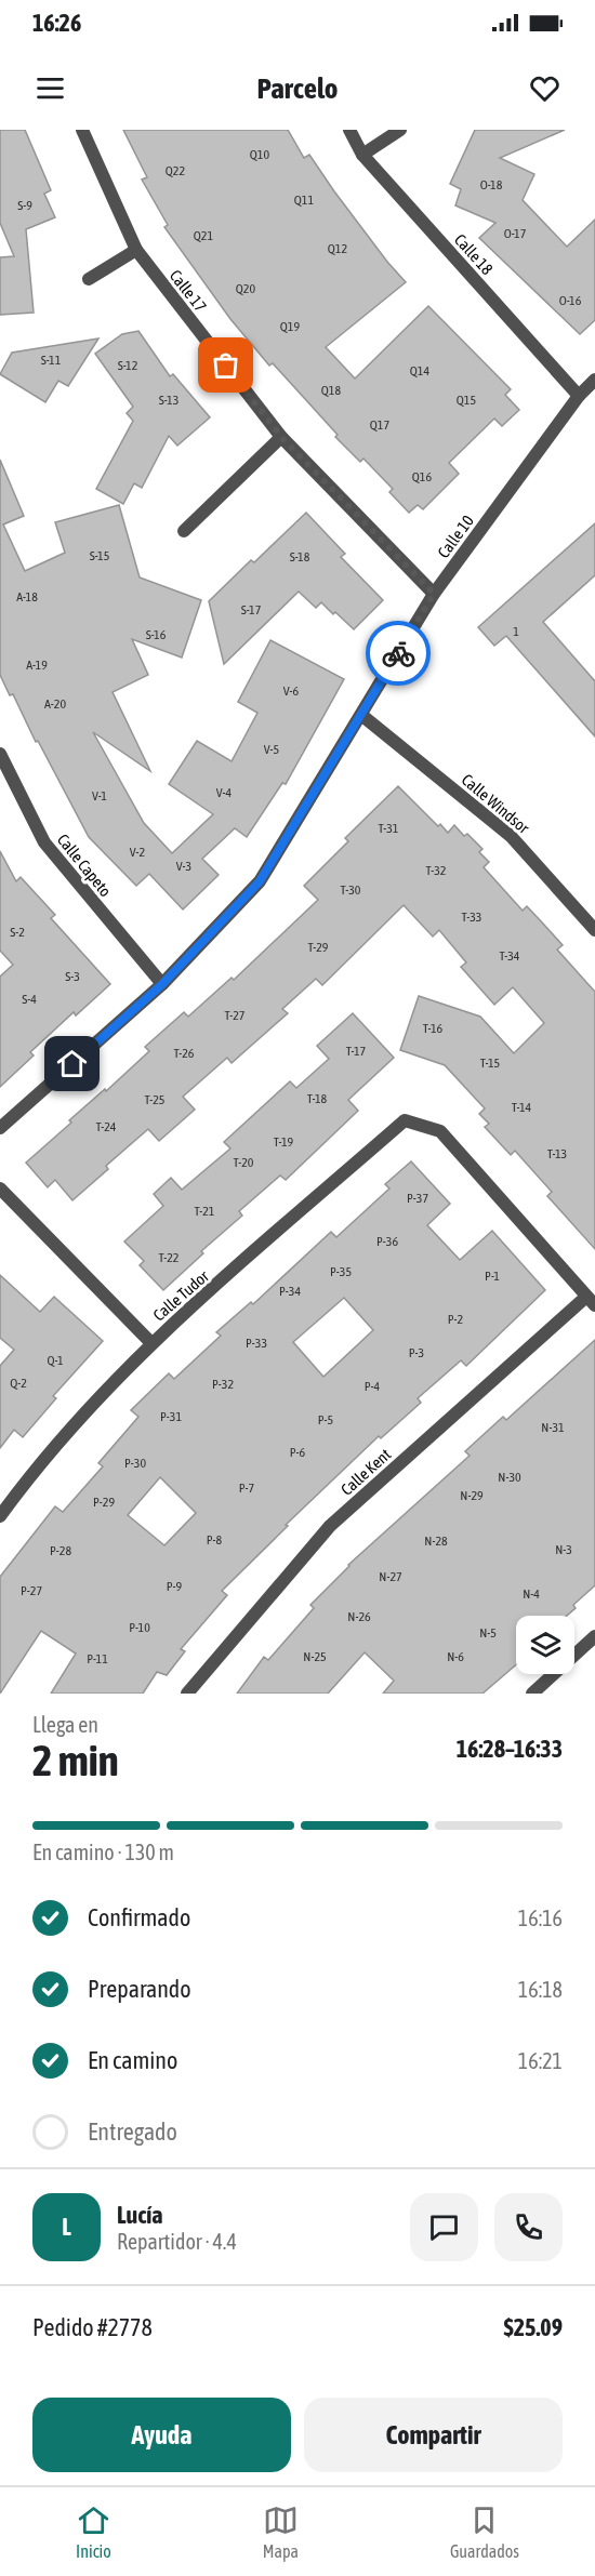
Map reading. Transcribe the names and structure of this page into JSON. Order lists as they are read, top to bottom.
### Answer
{
  "streets": {
    "street": [
      "Calle 18",
      "Calle 17",
      "Calle 10",
      "Calle Windsor",
      "Calle Capeto",
      "Calle Tudor",
      "Calle Kent"
    ]
  },
  "crossings": [
    ["Calle 18", "Calle 10"],
    ["Calle 17", "Calle 10"],
    ["Calle 10", "Calle Windsor"],
    ["Calle 10", "Calle Capeto"],
    ["Calle Tudor", "Calle Kent"]
  ],
  "house_numbers": [
    "Q10",
    "Q22",
    "O-18",
    "Q11",
    "S-9",
    "O-17",
    "Q21",
    "Q12",
    "Q20",
    "O-16",
    "Q19",
    "S-11",
    "S-12",
    "Q14",
    "Q18",
    "S-13",
    "Q15",
    "Q17",
    "Q16",
    "S-15",
    "S-18",
    "A-18",
    "S-17",
    "1",
    "S-16",
    "A-19",
    "V-6",
    "A-20",
    "V-5",
    "V-4",
    "V-1",
    "T-31",
    "V-2",
    "V-3",
    "T-32",
    "T-30",
    "T-33",
    "S-2",
    "T-29",
    "T-34",
    "S-3",
    "S-4",
    "T-27",
    "T-16",
    "T-17",
    "T-26",
    "T-15",
    "T-18",
    "T-25",
    "T-14",
    "T-24",
    "T-19",
    "T-13",
    "T-20",
    "P-37",
    "T-21",
    "P-36",
    "T-22",
    "P-35",
    "P-1",
    "P-34",
    "P-2",
    "P-33",
    "P-3",
    "Q-1",
    "Q-2",
    "P-32",
    "P-4",
    "P-31",
    "P-5",
    "N-31",
    "P-6",
    "P-30",
    "N-30",
    "P-7",
    "N-29",
    "P-29",
    "P-8",
    "N-28",
    "N-3",
    "P-28",
    "N-27",
    "P-9",
    "P-27",
    "N-4",
    "N-26",
    "P-10",
    "N-5",
    "N-25",
    "N-6",
    "P-11"
  ],
  "page": {
    "status": "16:26",
    "header": "Parcelo",
    "heading": ["2 min", "Llega en", "16:28–16:33"],
    "panel": [
      "Lucía",
      "Repartidor · 4.4",
      "Pedido #2778",
      "$25.09"
    ],
    "bar": "En camino · 130 m",
    "list": [
      ["Confirmado", "16:16"],
      ["Preparando", "16:18"],
      ["En camino", "16:21"],
      "Entregado"
    ],
    "round": "L",
    "buttons": ["Ayuda", "Compartir"],
    "tabs": ["Inicio", "Mapa", "Guardados"]
  }
}
